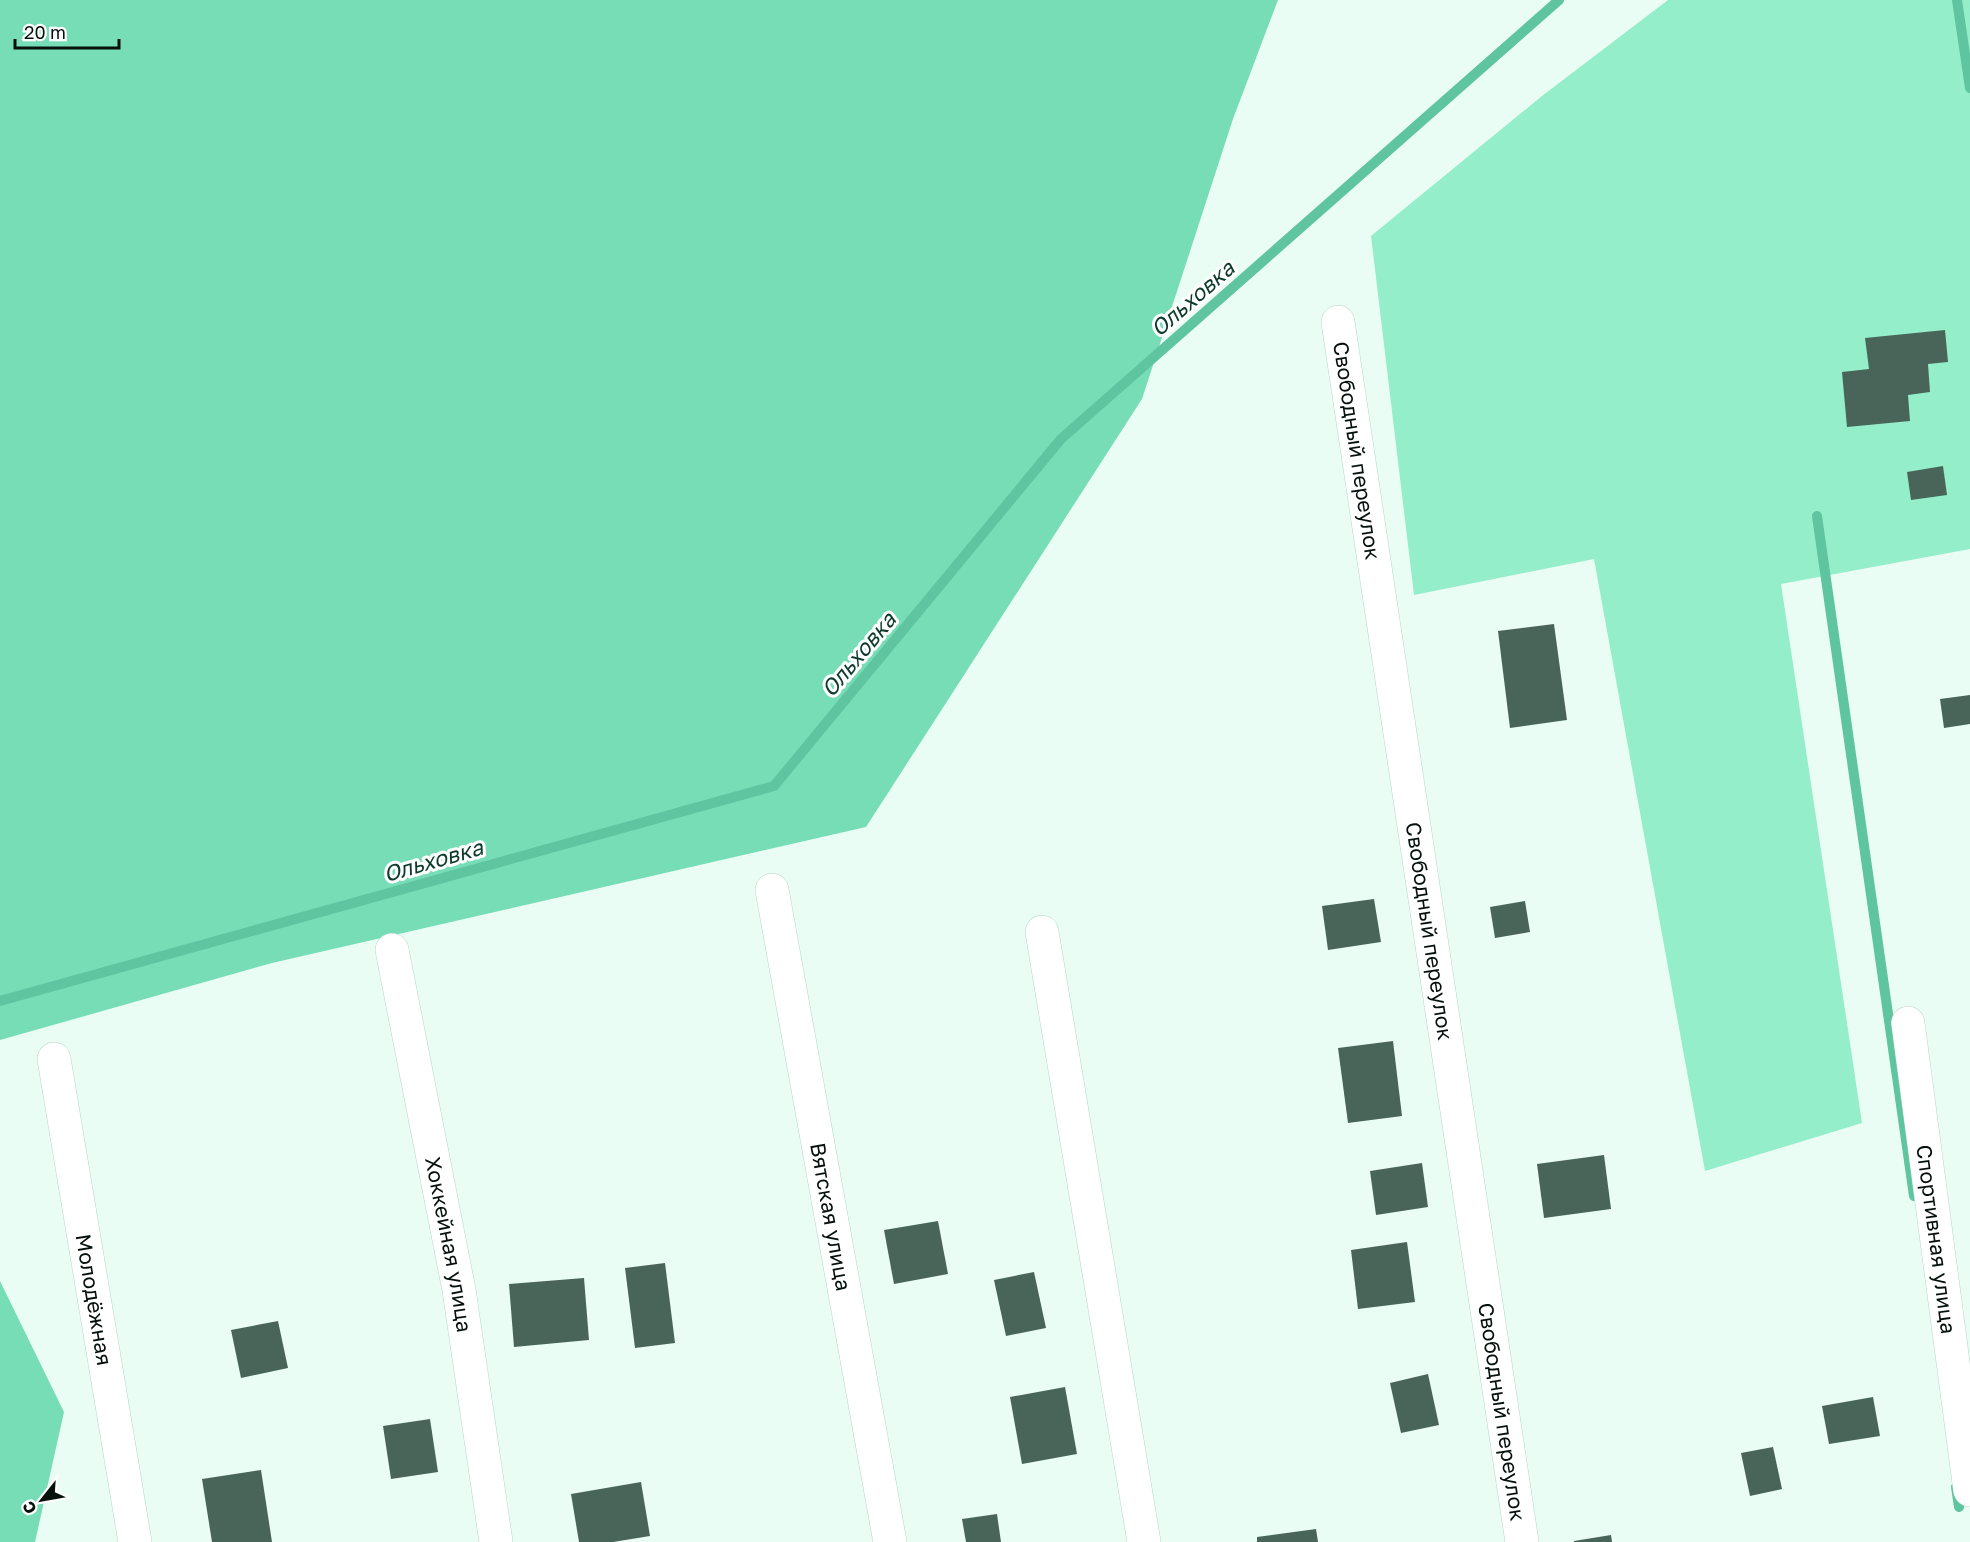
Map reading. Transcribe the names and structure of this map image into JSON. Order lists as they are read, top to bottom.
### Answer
{
  "streets": {
    "street": [
      "Свободный переулок",
      "Вятская улица",
      "Спортивная улица",
      "Хоккейная улица",
      "Молодёжная"
    ]
  },
  "water": ["Ольховка"],
  "scale_bar": "20 m",
  "north": "bottom left"
}
